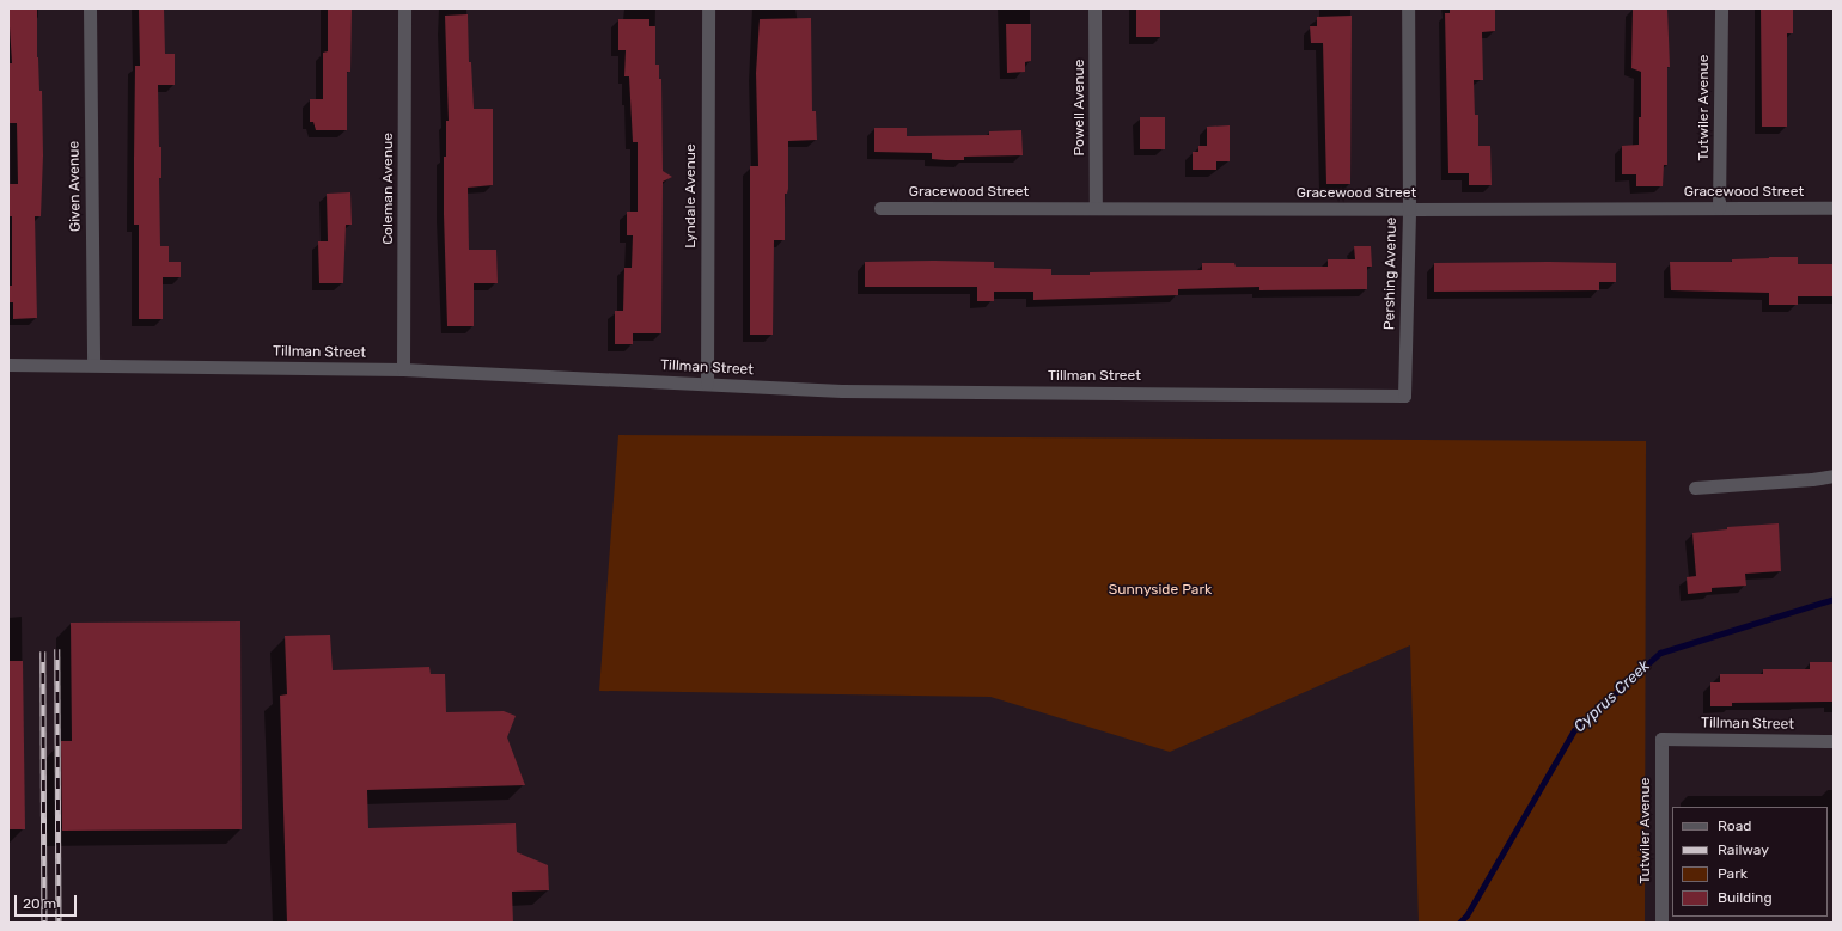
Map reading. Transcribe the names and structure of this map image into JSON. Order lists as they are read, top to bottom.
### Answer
{
  "streets": {
    "street": [
      "Powell Avenue",
      "Tutwiler Avenue",
      "Given Avenue",
      "Coleman Avenue",
      "Gracewood Street",
      "Lyndale Avenue",
      "Pershing Avenue",
      "Tillman Street"
    ]
  },
  "crossings": [
    ["Powell Avenue", "Gracewood Street"],
    ["Tutwiler Avenue", "Gracewood Street"],
    ["Tutwiler Avenue", "Tillman Street"],
    ["Given Avenue", "Tillman Street"],
    ["Coleman Avenue", "Tillman Street"],
    ["Gracewood Street", "Pershing Avenue"],
    ["Lyndale Avenue", "Tillman Street"],
    ["Pershing Avenue", "Tillman Street"]
  ],
  "water": ["Cyprus Creek"],
  "parks": ["Sunnyside Park"],
  "legend": [
    "Road",
    "Railway",
    "Park",
    "Building"
  ],
  "scale_bar": "20 m"
}
